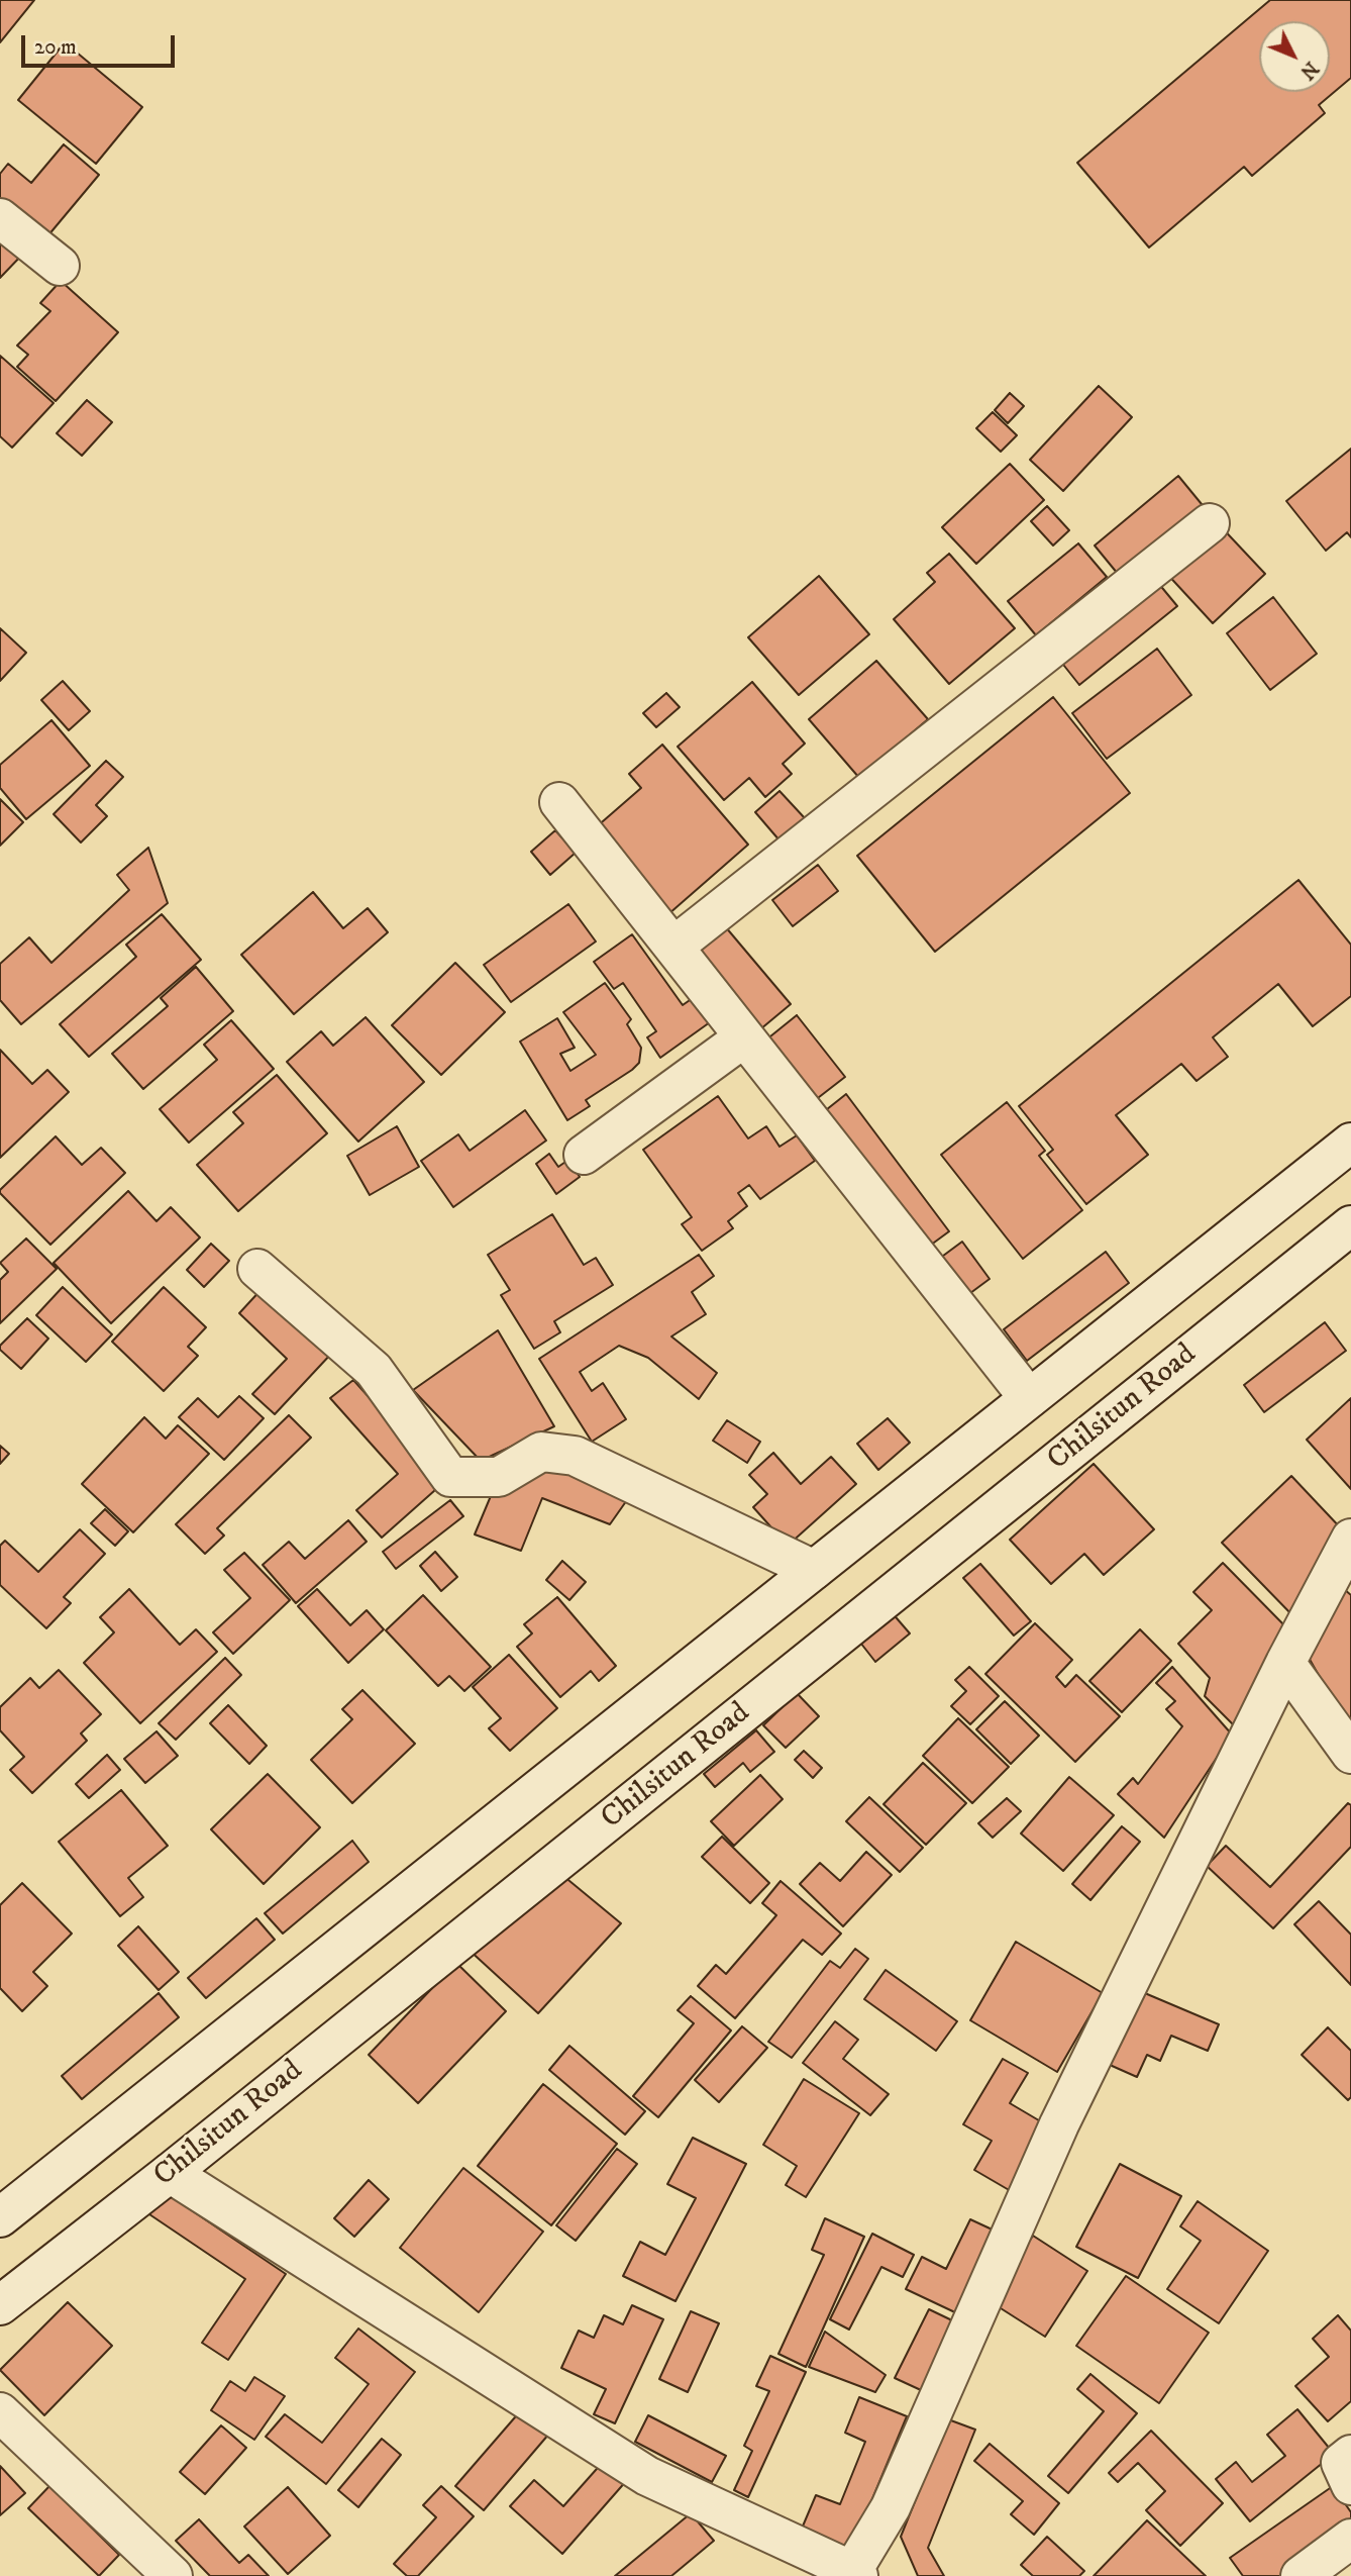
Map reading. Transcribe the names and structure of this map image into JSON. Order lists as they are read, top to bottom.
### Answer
{
  "streets": {
    "street": ["Chilsitun Road"]
  },
  "scale_bar": "20 m",
  "north": "bottom right"
}
